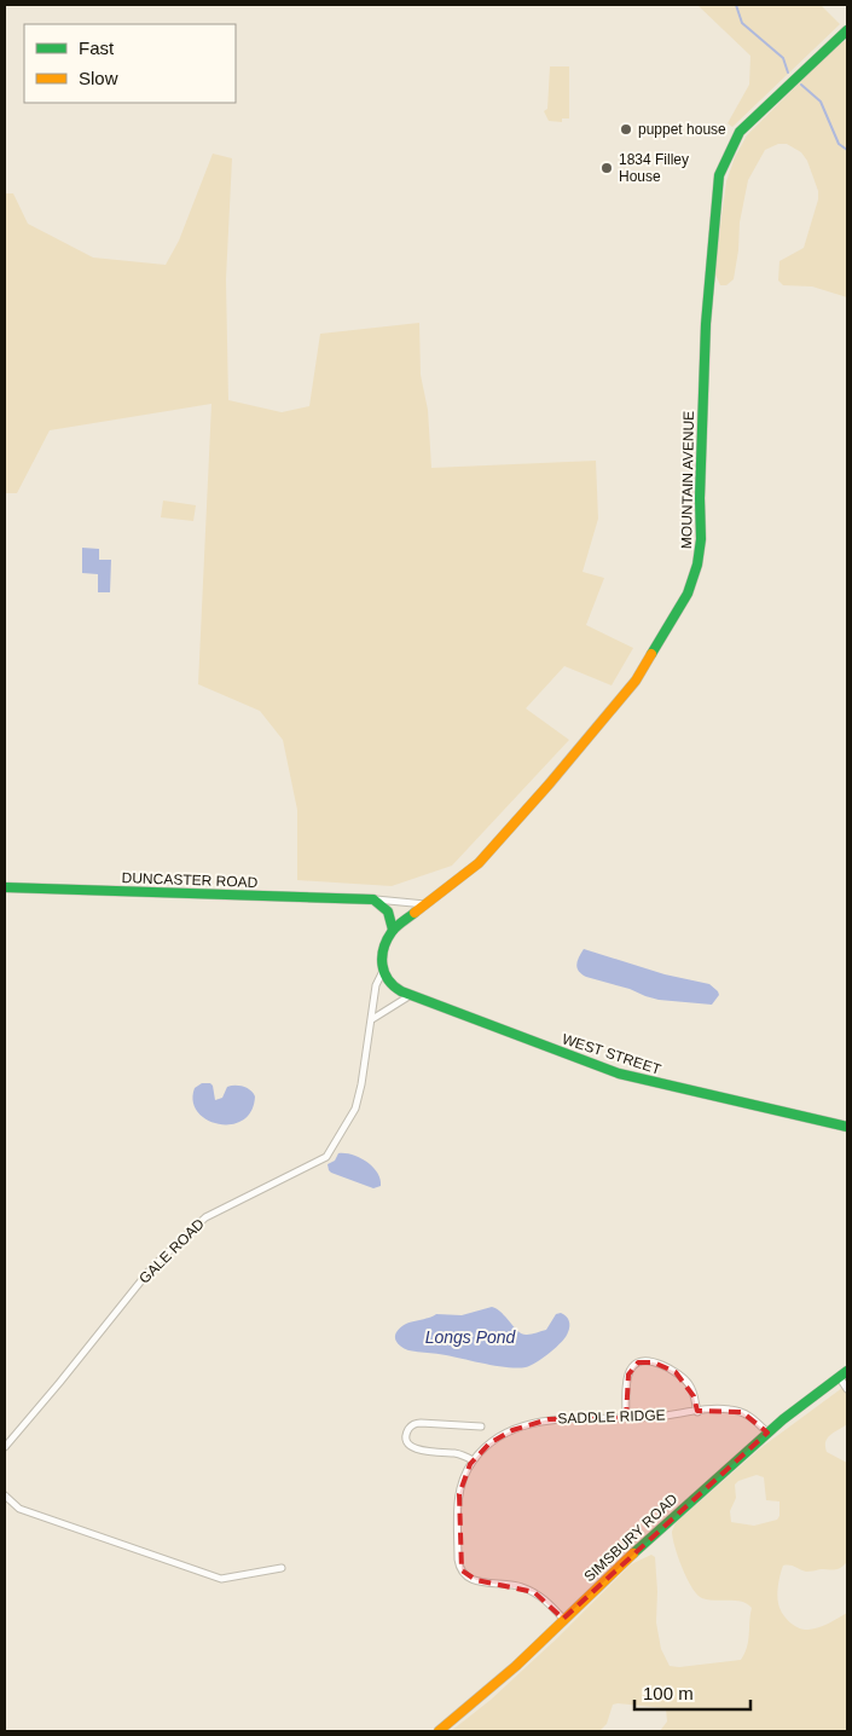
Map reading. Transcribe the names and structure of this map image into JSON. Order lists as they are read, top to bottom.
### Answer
{
  "streets": {
    "street": [
      "MOUNTAIN AVENUE",
      "DUNCASTER ROAD",
      "WEST STREET",
      "GALE ROAD",
      "SADDLE RIDGE",
      "SIMSBURY ROAD"
    ]
  },
  "crossings": [
    ["MOUNTAIN AVENUE", "DUNCASTER ROAD"],
    ["MOUNTAIN AVENUE", "WEST STREET"],
    ["MOUNTAIN AVENUE", "GALE ROAD"],
    ["WEST STREET", "GALE ROAD"],
    ["SADDLE RIDGE", "SIMSBURY ROAD"]
  ],
  "water": ["Longs Pond"],
  "places": ["puppet house", "1834 Filley House"],
  "legend": ["Fast", "Slow"],
  "scale_bar": "100 m"
}
